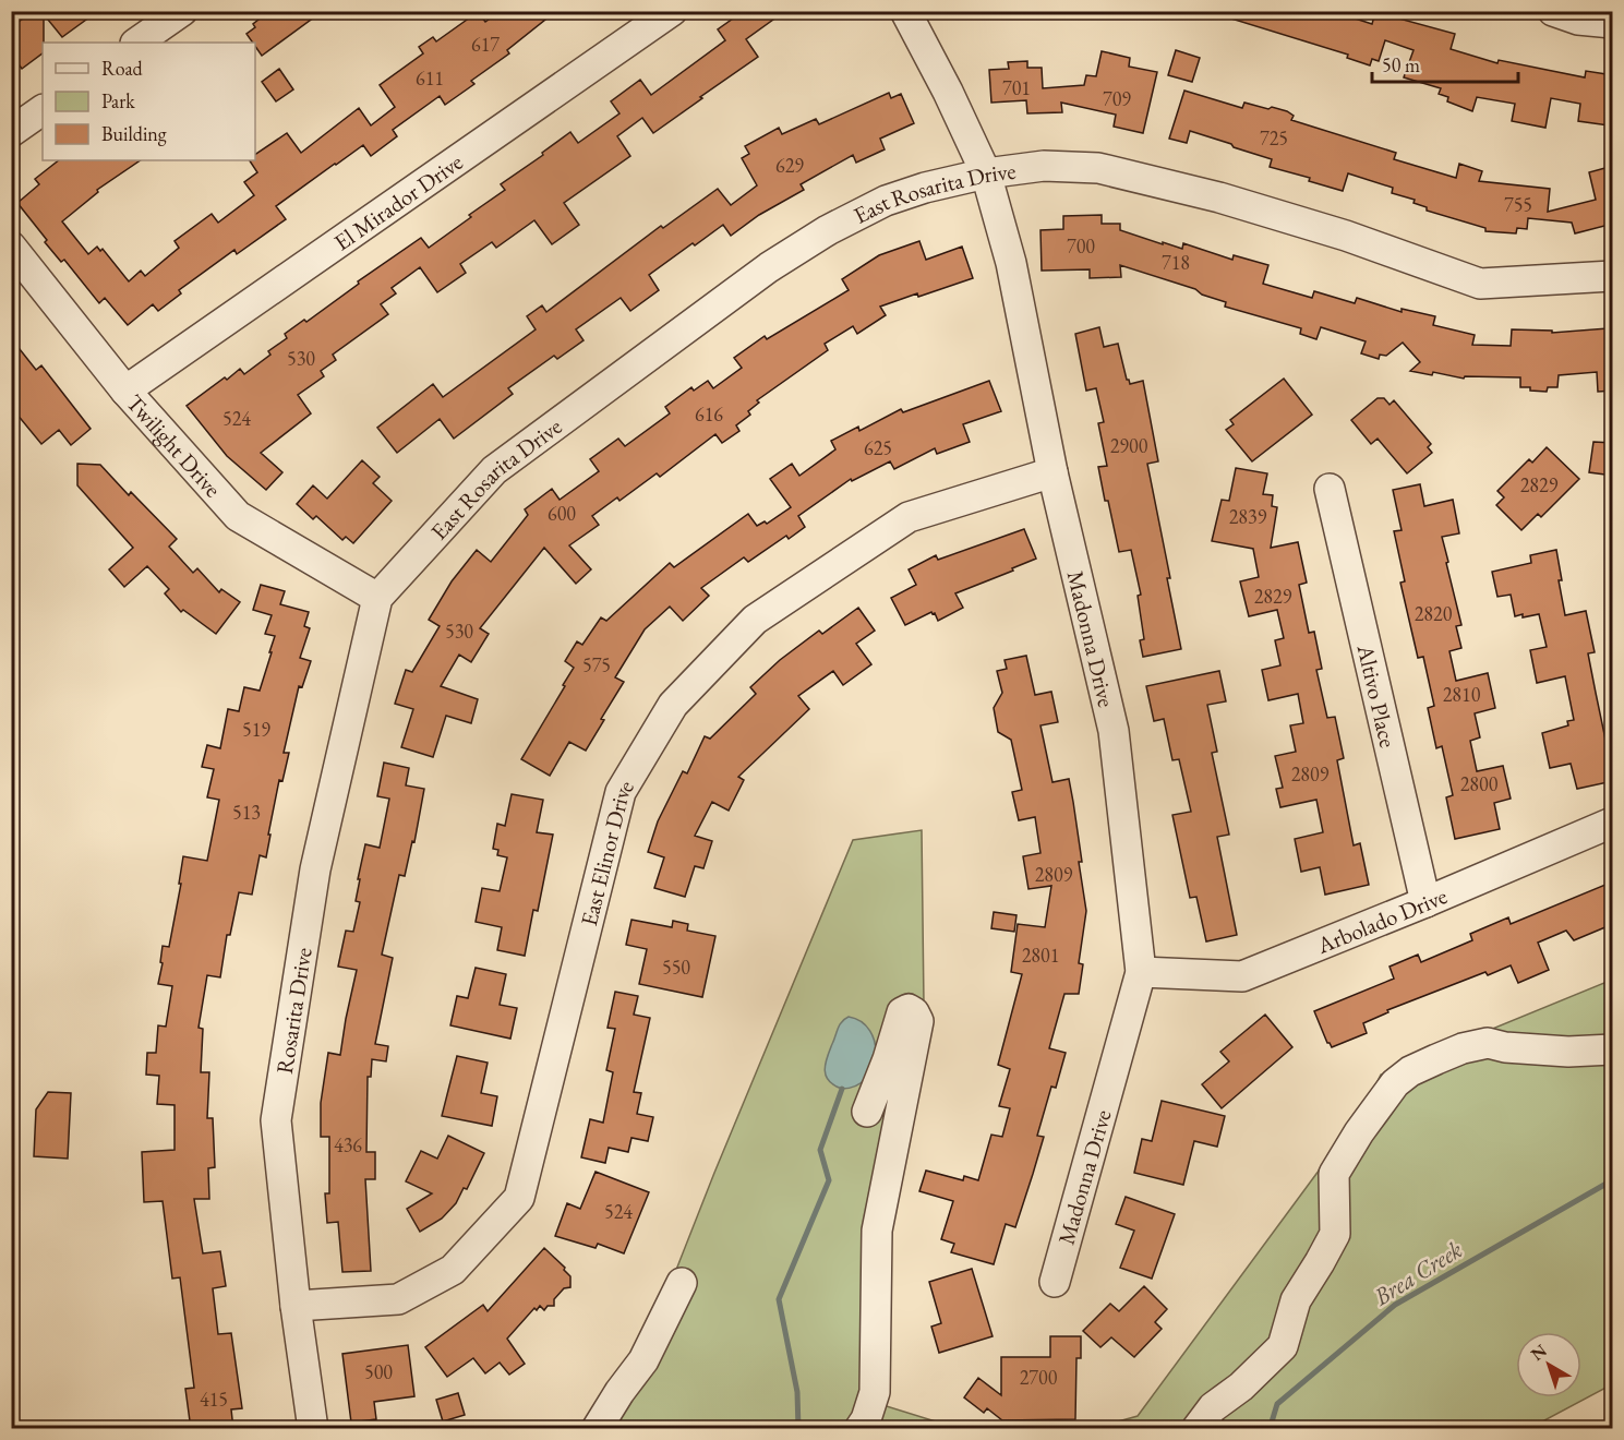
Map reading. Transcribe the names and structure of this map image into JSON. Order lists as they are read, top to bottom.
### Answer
{
  "streets": {
    "street": [
      "East Rosarita Drive",
      "El Mirador Drive",
      "Twilight Drive",
      "Madonna Drive",
      "Altivo Place",
      "East Elinor Drive",
      "Arbolado Drive",
      "Rosarita Drive"
    ]
  },
  "crossings": [
    ["East Rosarita Drive", "Twilight Drive"],
    ["East Rosarita Drive", "Madonna Drive"],
    ["East Rosarita Drive", "Rosarita Drive"],
    ["El Mirador Drive", "Twilight Drive"],
    ["Twilight Drive", "Rosarita Drive"],
    ["Madonna Drive", "East Elinor Drive"],
    ["Madonna Drive", "Arbolado Drive"],
    ["Altivo Place", "Arbolado Drive"],
    ["East Elinor Drive", "Rosarita Drive"]
  ],
  "water": ["Brea Creek"],
  "house_numbers": [
    "617",
    "611",
    "701",
    "709",
    "725",
    "629",
    "755",
    "700",
    "718",
    "530",
    "616",
    "524",
    "2900",
    "625",
    "2829",
    "600",
    "2839",
    "2829",
    "2820",
    "530",
    "575",
    "2810",
    "519",
    "2809",
    "2800",
    "513",
    "2809",
    "2801",
    "550",
    "436",
    "524",
    "500",
    "2700",
    "415"
  ],
  "legend": ["Road", "Park", "Building"],
  "scale_bar": "50 m",
  "north": "top left"
}
